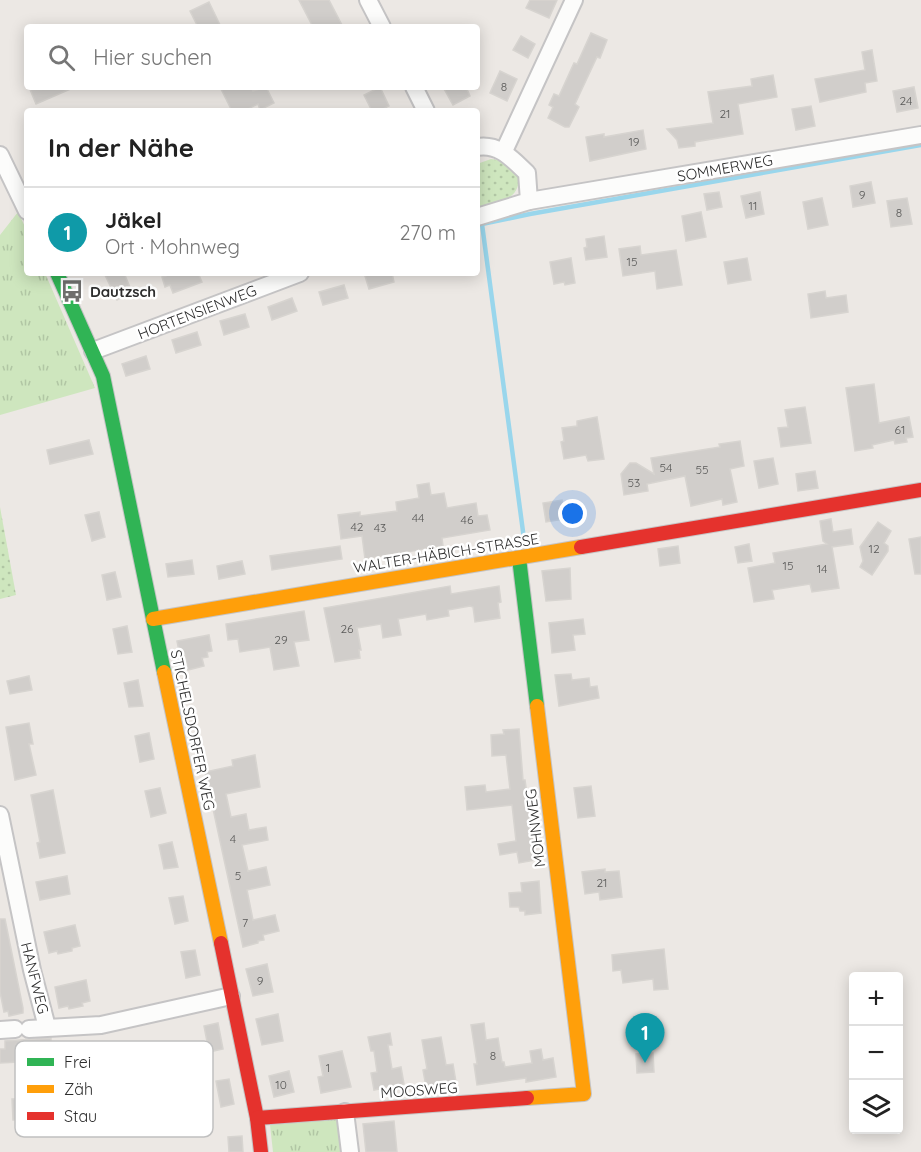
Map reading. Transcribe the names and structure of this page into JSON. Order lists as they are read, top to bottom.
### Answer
{
  "streets": {
    "street": [
      "SOMMERWEG",
      "HORTENSIENWEG",
      "WALTER-HÄBICH-STRASSE",
      "STICHELSDORFER WEG",
      "MOHNWEG",
      "HANFWEG",
      "MOOSWEG"
    ]
  },
  "crossings": [
    ["HORTENSIENWEG", "STICHELSDORFER WEG"],
    ["WALTER-HÄBICH-STRASSE", "STICHELSDORFER WEG"],
    ["WALTER-HÄBICH-STRASSE", "MOHNWEG"],
    ["STICHELSDORFER WEG", "HANFWEG"],
    ["STICHELSDORFER WEG", "MOOSWEG"],
    ["MOHNWEG", "MOOSWEG"]
  ],
  "places": {
    "bus stop": ["Dautzsch"]
  },
  "house_numbers": [
    "8",
    "24",
    "21",
    "19",
    "9",
    "11",
    "8",
    "15",
    "61",
    "54",
    "55",
    "53",
    "44",
    "46",
    "42",
    "43",
    "12",
    "15",
    "14",
    "26",
    "29",
    "4",
    "5",
    "21",
    "7",
    "9",
    "8",
    "1",
    "10"
  ],
  "legend": ["Frei", "Zäh", "Stau"],
  "page": {
    "search": "Hier suchen",
    "heading": "In der Nähe",
    "list": [
      {
        "mark": "1",
        "name": "Jäkel",
        "note": "Ort · Mohnweg",
        "value": "270 m"
      }
    ],
    "map_buttons": ["+", "−"],
    "pins": "1"
  }
}
